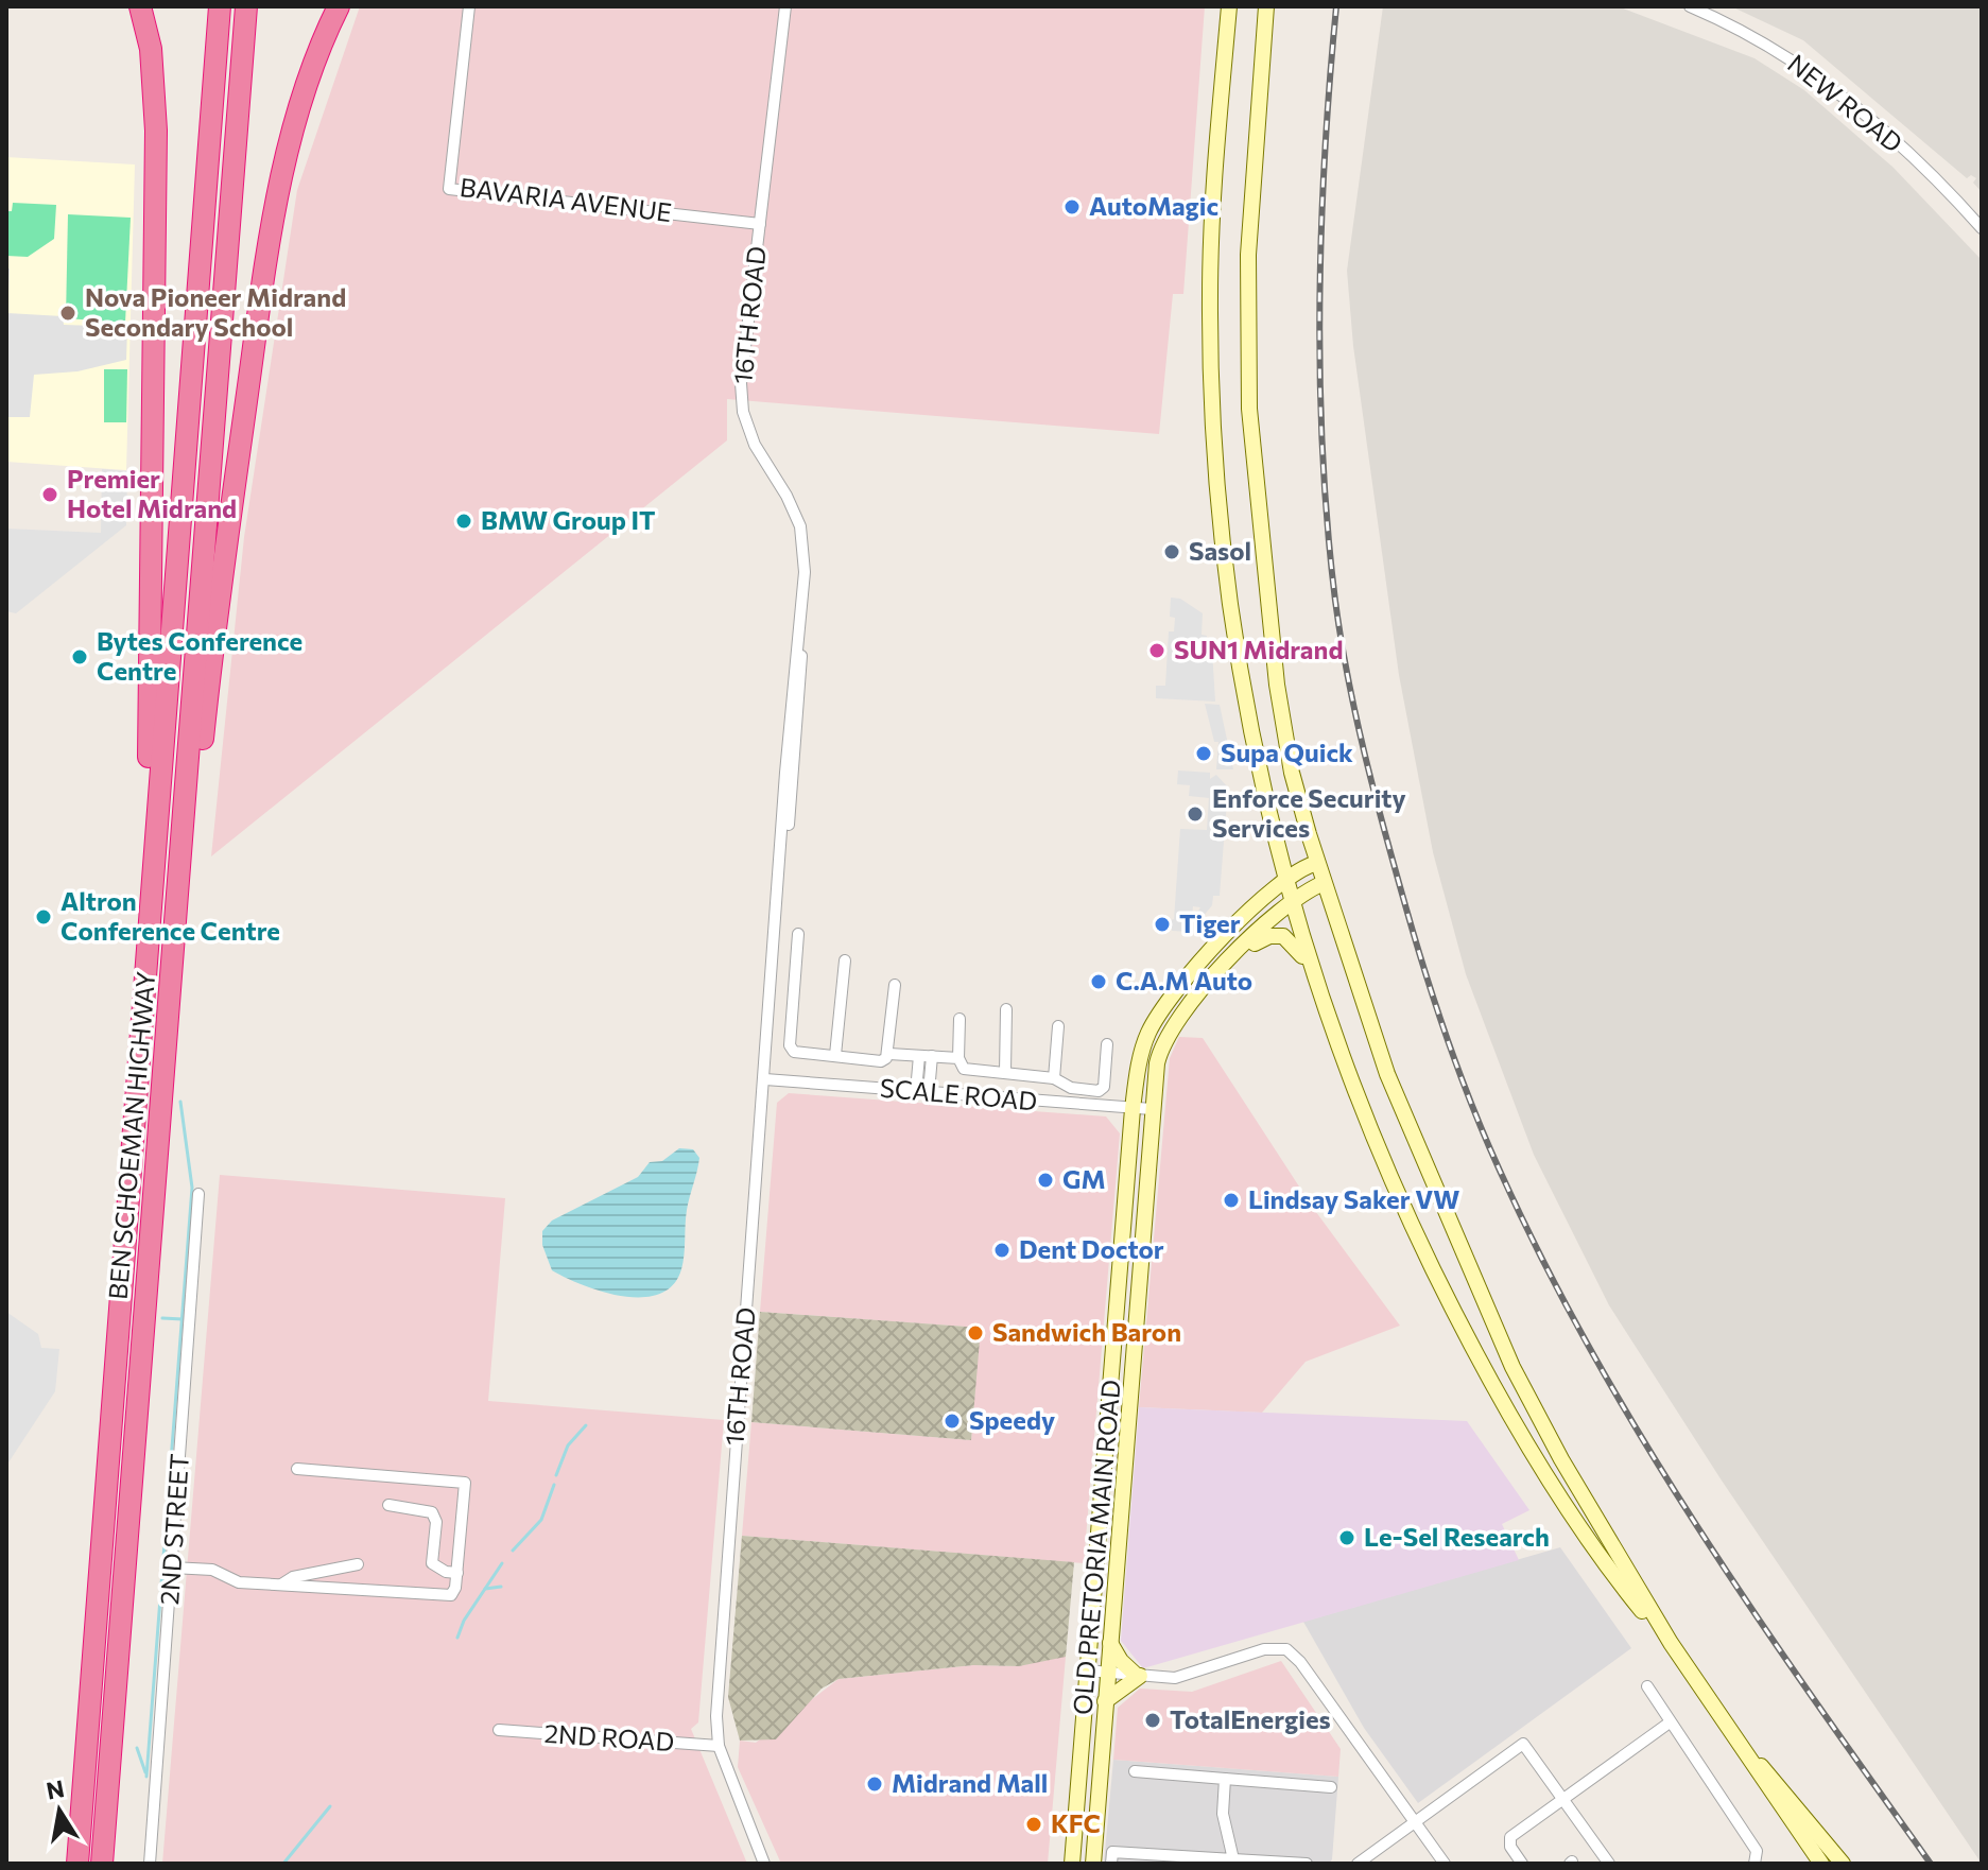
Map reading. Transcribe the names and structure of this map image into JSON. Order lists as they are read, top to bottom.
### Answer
{
  "streets": {
    "highway": ["BEN SCHOEMAN HIGHWAY"],
    "main road": ["OLD PRETORIA MAIN ROAD"],
    "street": [
      "NEW ROAD",
      "BAVARIA AVENUE",
      "16TH ROAD",
      "SCALE ROAD",
      "2ND STREET",
      "2ND ROAD"
    ]
  },
  "crossings": [
    ["BAVARIA AVENUE", "16TH ROAD"],
    ["16TH ROAD", "SCALE ROAD"],
    ["16TH ROAD", "2ND ROAD"],
    ["SCALE ROAD", "OLD PRETORIA MAIN ROAD"]
  ],
  "places": [
    "AutoMagic",
    "Nova Pioneer Midrand Secondary School",
    "Premier Hotel Midrand",
    "BMW Group IT",
    "Sasol",
    "SUN1 Midrand",
    "Bytes Conference Centre",
    "Supa Quick",
    "Enforce Security Services",
    "Altron Conference Centre",
    "Tiger",
    "C.A.M Auto",
    "GM",
    "Lindsay Saker VW",
    "Dent Doctor",
    "Sandwich Baron",
    "Speedy",
    "Le-Sel Research",
    "TotalEnergies",
    "Midrand Mall",
    "KFC"
  ],
  "north": "top"
}
